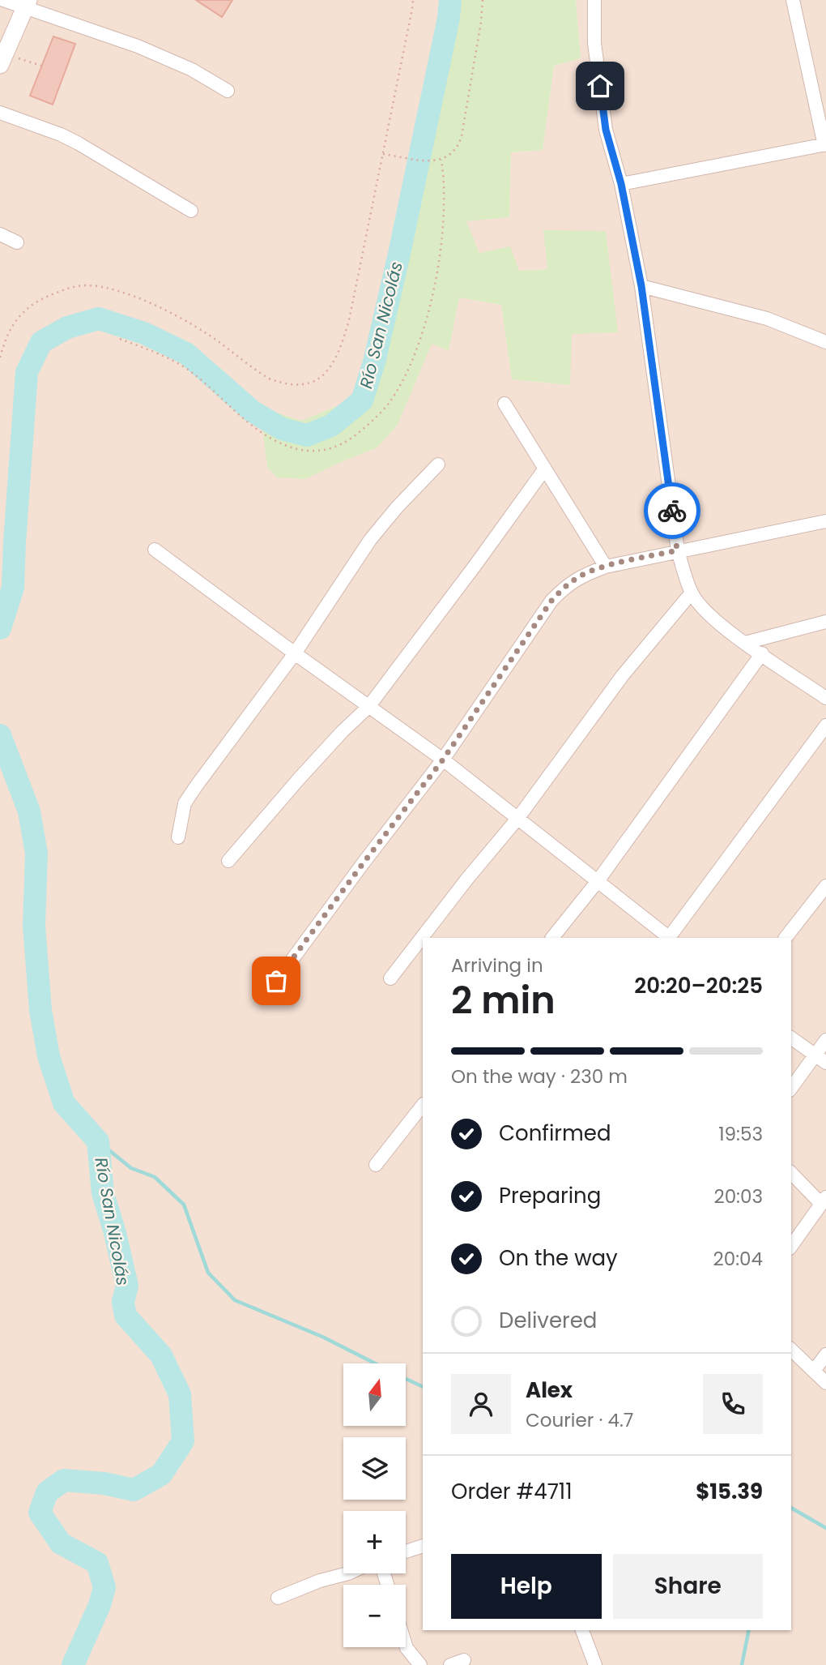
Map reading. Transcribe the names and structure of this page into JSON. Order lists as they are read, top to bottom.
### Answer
{
  "water": ["Río San Nicolás"],
  "north": "top",
  "page": {
    "heading": ["2 min", "Arriving in", "20:20–20:25"],
    "panel": [
      "Alex",
      "Courier · 4.7",
      "Order #4711",
      "$15.39"
    ],
    "bar": "On the way · 230 m",
    "list": [
      ["Confirmed", "19:53"],
      ["Preparing", "20:03"],
      ["On the way", "20:04"],
      "Delivered"
    ],
    "map_buttons": ["+", "−"],
    "buttons": ["Help", "Share"]
  }
}
